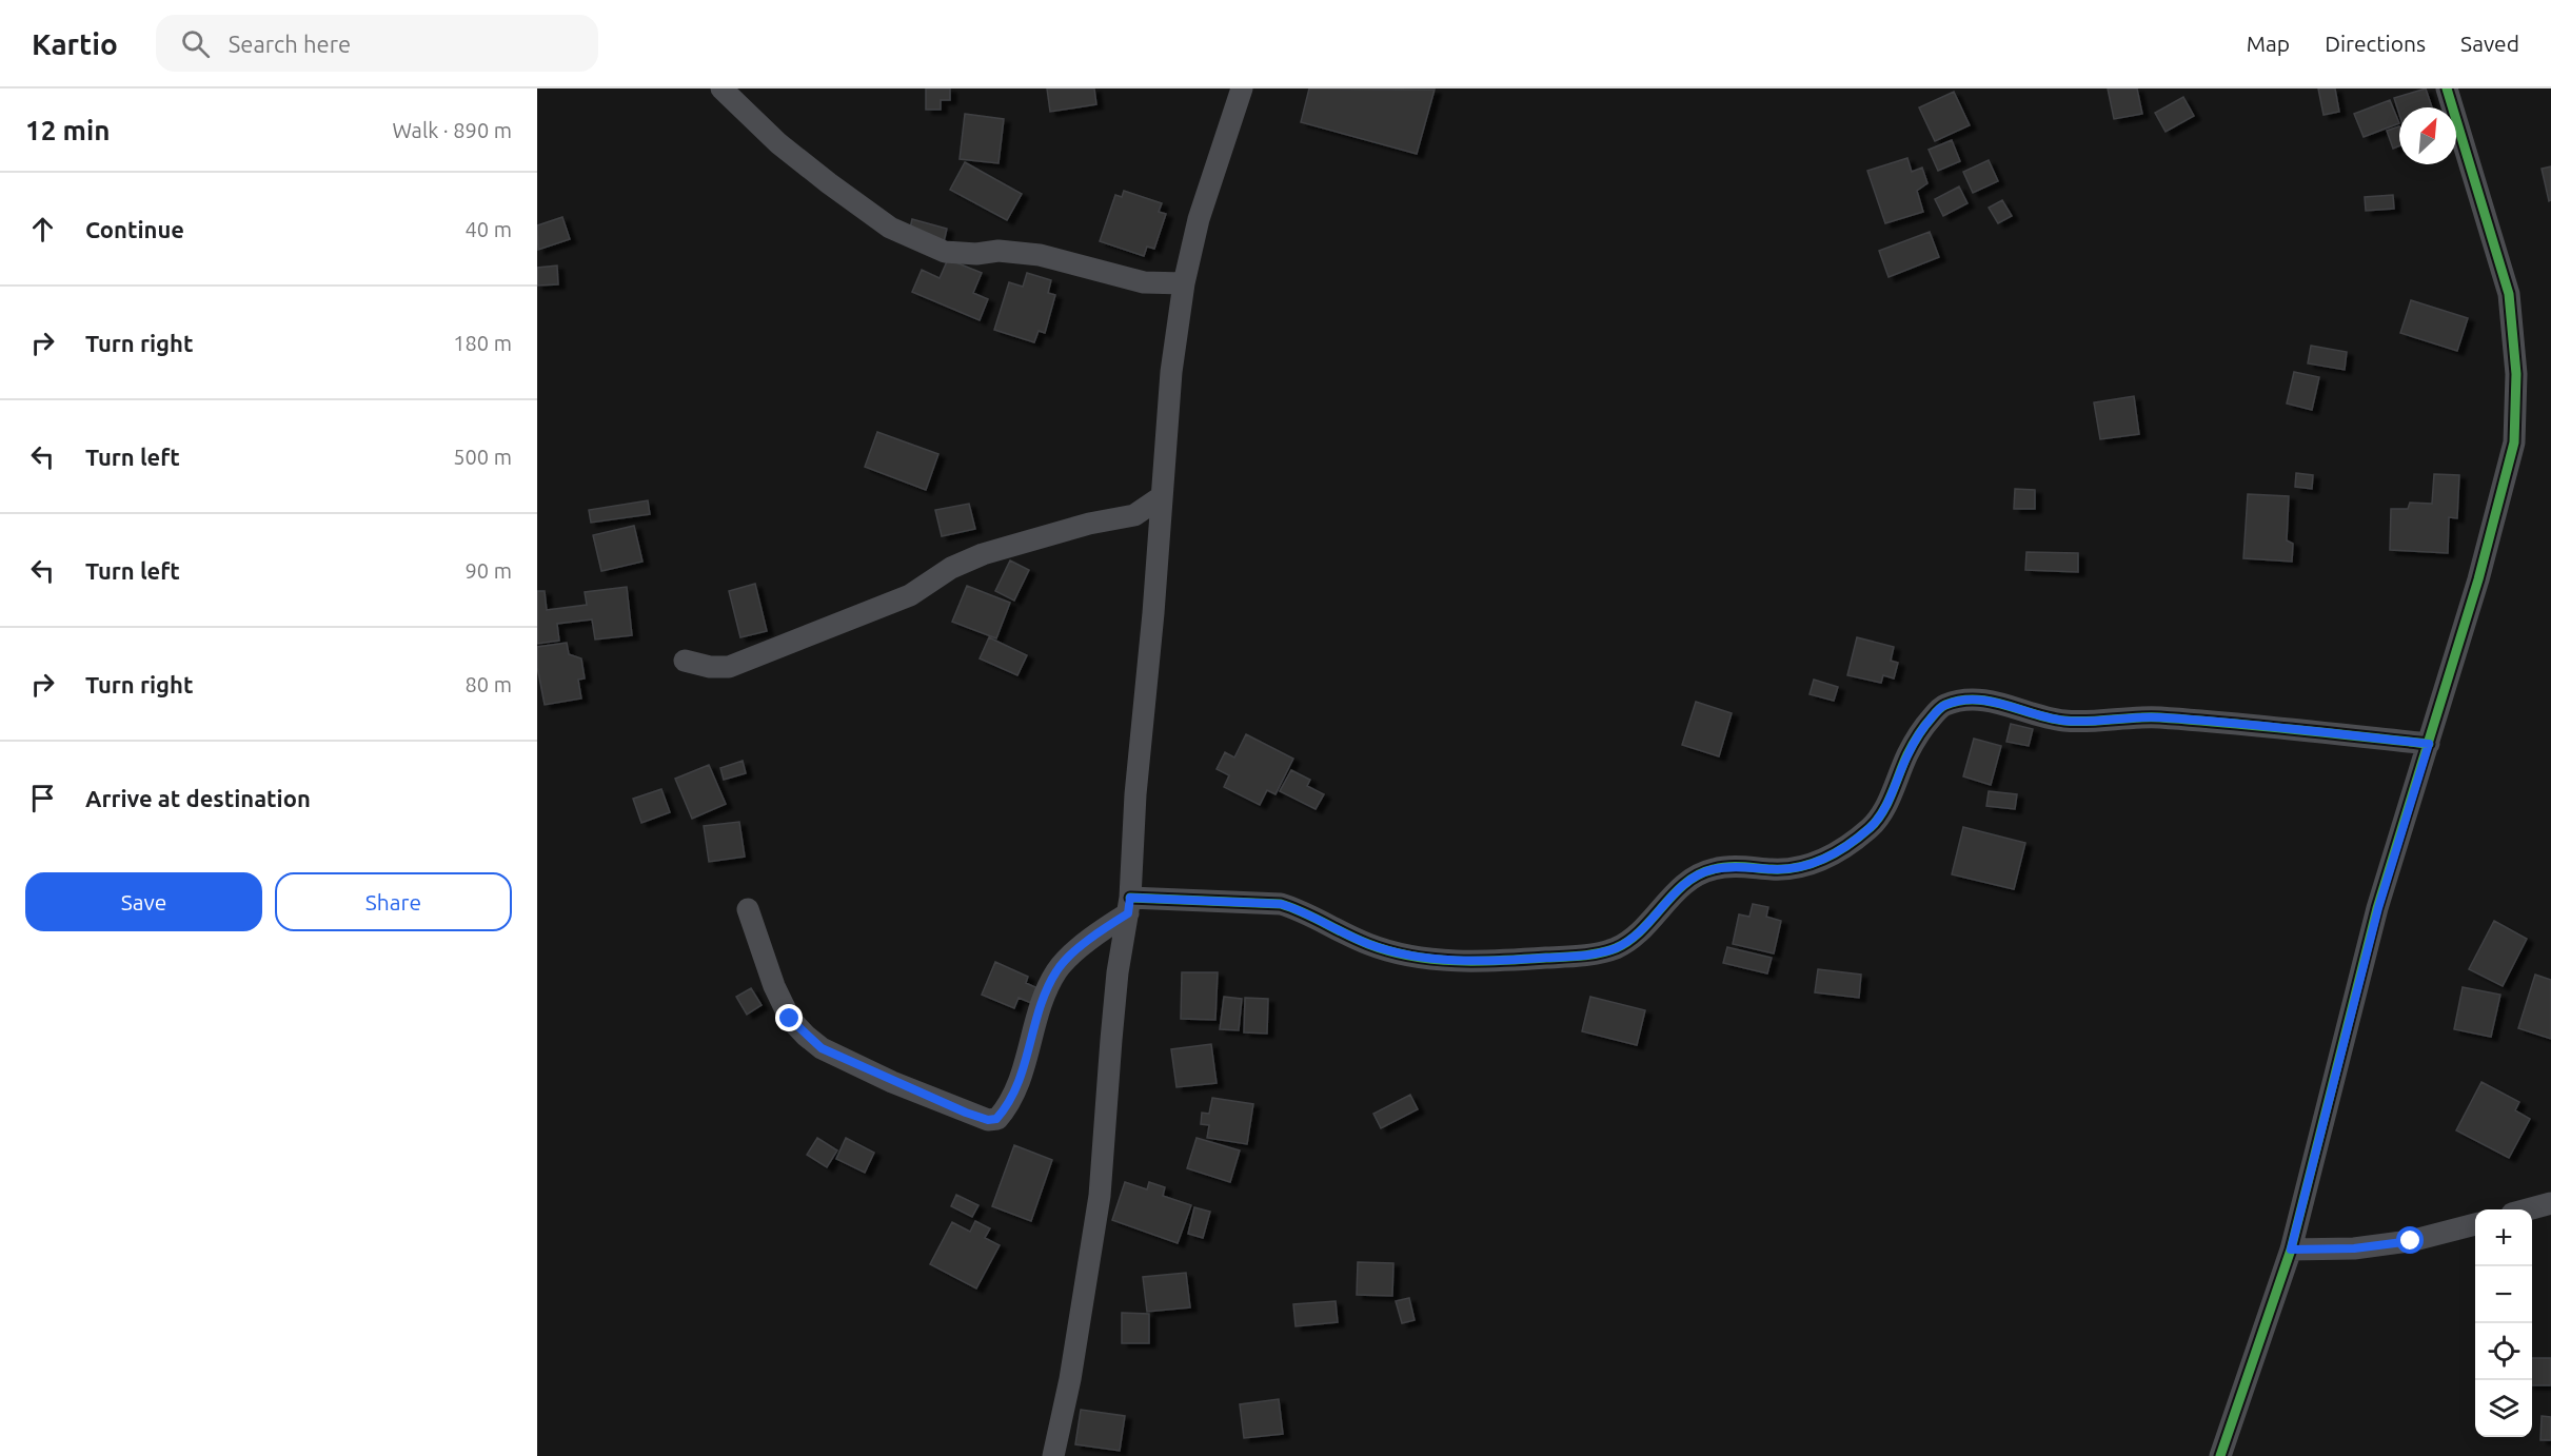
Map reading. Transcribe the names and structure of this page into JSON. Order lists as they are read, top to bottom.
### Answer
{
  "north": "top right",
  "page": {
    "header": "Kartio",
    "search": "Search here",
    "nav": ["Map", "Directions", "Saved"],
    "heading": ["12 min", "Walk · 890 m"],
    "list": [
      ["Continue", "40 m"],
      ["Turn right", "180 m"],
      ["Turn left", "500 m"],
      ["Turn left", "90 m"],
      ["Turn right", "80 m"],
      "Arrive at destination"
    ],
    "buttons": ["Save", "Share"],
    "map_buttons": ["+", "−"]
  }
}
